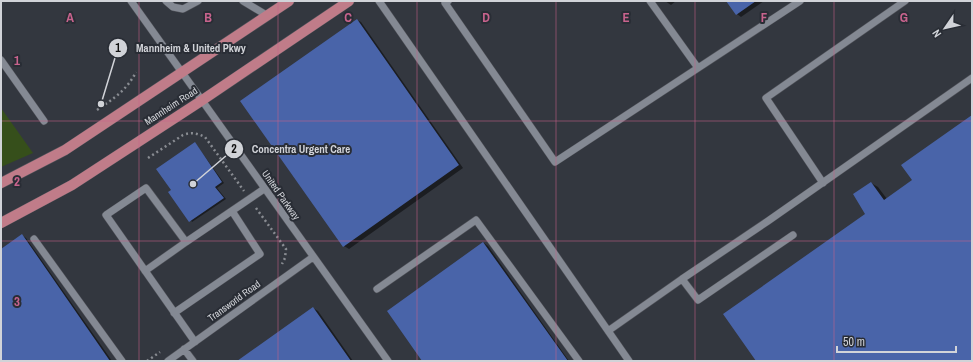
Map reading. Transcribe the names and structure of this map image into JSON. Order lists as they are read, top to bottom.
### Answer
{
  "streets": {
    "main road": ["Mannheim Road"],
    "street": ["United Parkway", "Transworld Road"]
  },
  "crossings": [
    ["Mannheim Road", "United Parkway"],
    ["United Parkway", "Transworld Road"]
  ],
  "places": ["Mannheim & United Pkwy", "Concentra Urgent Care"],
  "scale_bar": "50 m",
  "north": "bottom left",
  "grid": {
    "columns": [
      "A",
      "B",
      "C",
      "D",
      "E",
      "F",
      "G"
    ],
    "rows": ["1", "2", "3"]
  }
}
